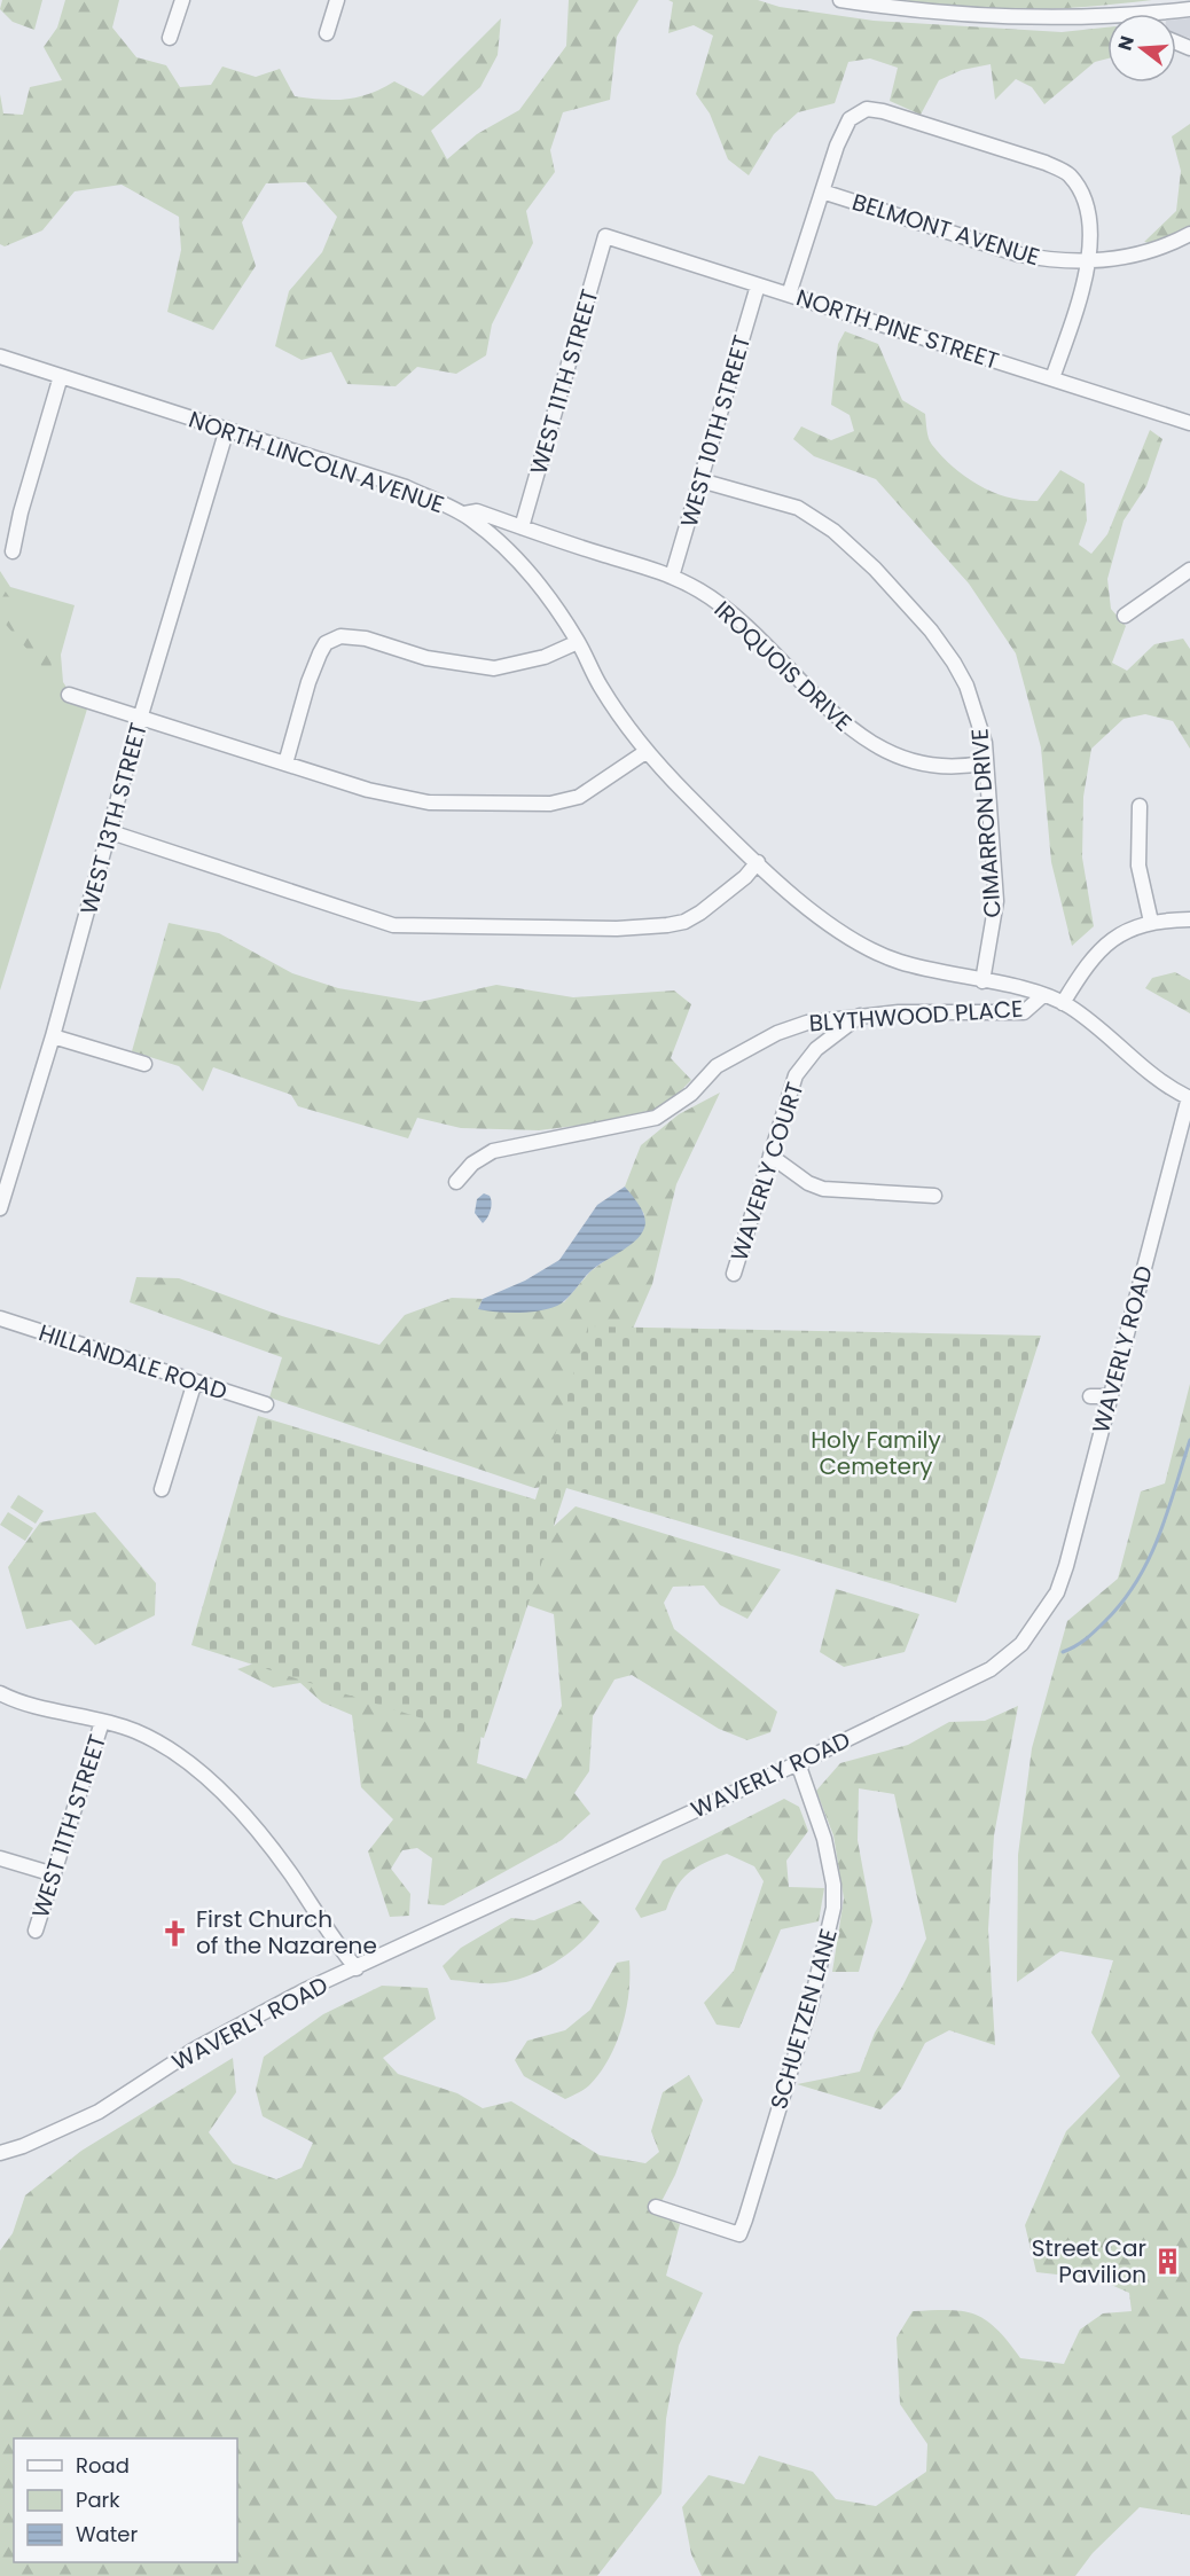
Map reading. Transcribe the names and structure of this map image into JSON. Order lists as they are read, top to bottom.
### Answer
{
  "streets": {
    "street": [
      "BELMONT AVENUE",
      "NORTH PINE STREET",
      "WEST 11TH STREET",
      "WEST 10TH STREET",
      "NORTH LINCOLN AVENUE",
      "IROQUOIS DRIVE",
      "WEST 13TH STREET",
      "CIMARRON DRIVE",
      "BLYTHWOOD PLACE",
      "WAVERLY COURT",
      "WAVERLY ROAD",
      "HILLANDALE ROAD",
      "SCHUETZEN LANE"
    ]
  },
  "crossings": [
    ["NORTH PINE STREET", "WEST 11TH STREET"],
    ["NORTH PINE STREET", "WEST 10TH STREET"],
    ["WEST 11TH STREET", "IROQUOIS DRIVE"],
    ["WEST 10TH STREET", "IROQUOIS DRIVE"],
    ["WEST 10TH STREET", "CIMARRON DRIVE"],
    ["NORTH LINCOLN AVENUE", "IROQUOIS DRIVE"],
    ["NORTH LINCOLN AVENUE", "WEST 13TH STREET"],
    ["NORTH LINCOLN AVENUE", "CIMARRON DRIVE"],
    ["NORTH LINCOLN AVENUE", "BLYTHWOOD PLACE"],
    ["NORTH LINCOLN AVENUE", "WAVERLY ROAD"],
    ["IROQUOIS DRIVE", "CIMARRON DRIVE"],
    ["BLYTHWOOD PLACE", "WAVERLY COURT"],
    ["WAVERLY ROAD", "SCHUETZEN LANE"]
  ],
  "parks": ["Holy Family Cemetery"],
  "places": {
    "church": ["First Church of the Nazarene"],
    "building": ["Street Car Pavilion"]
  },
  "legend": ["Road", "Park", "Water"],
  "north": "left"
}
